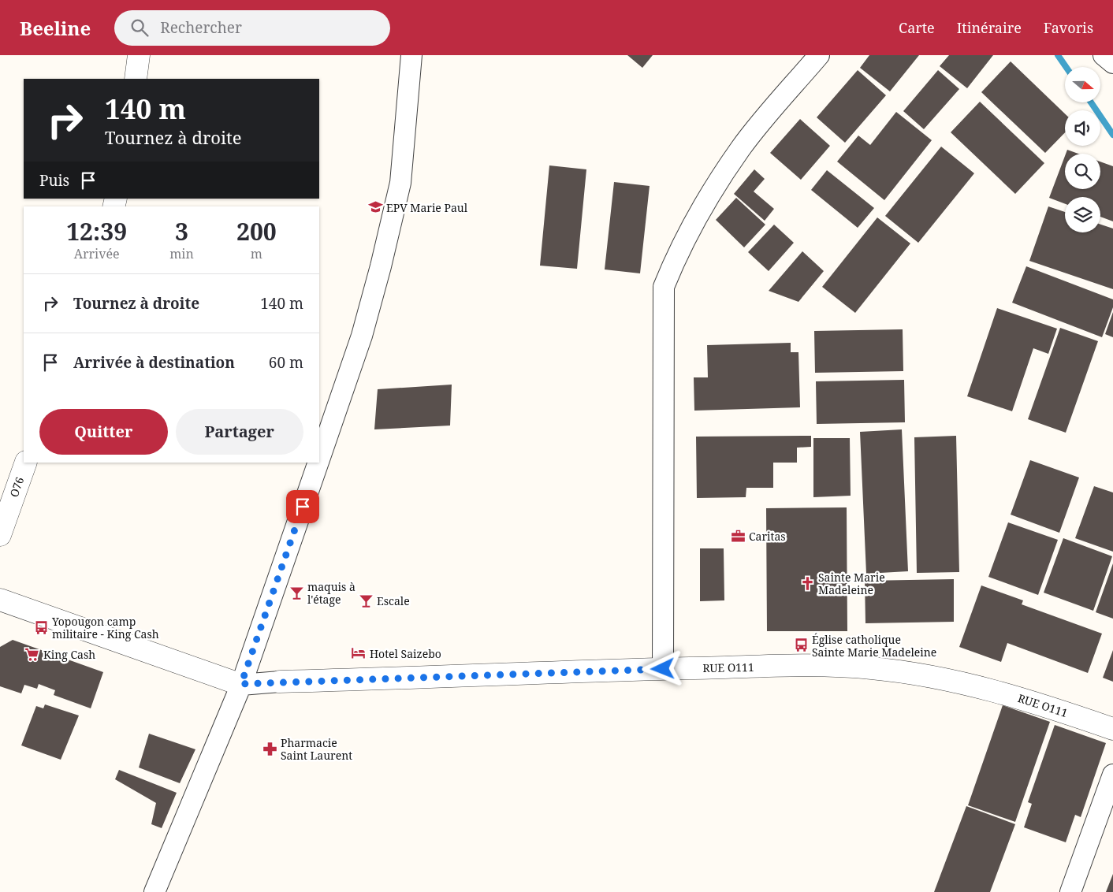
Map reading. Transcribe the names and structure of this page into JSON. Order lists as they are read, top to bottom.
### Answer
{
  "streets": {
    "street": ["O76", "RUE O111"]
  },
  "places": {
    "school or university": ["EPV Marie Paul"],
    "office": ["Caritas"],
    "church": ["Sainte Marie Madeleine"],
    "bar": ["maquis à l'étage", "Escale"],
    "bus stop": ["Yopougon camp militaire - King Cash", "Église catholique Sainte Marie Madeleine"],
    "hotel": ["Hotel Saizebo"],
    "supermarket": ["King Cash"],
    "pharmacy": ["Pharmacie Saint Laurent"]
  },
  "north": "right",
  "page": {
    "header": "Beeline",
    "search": "Rechercher",
    "nav": ["Carte", "Itinéraire", "Favoris"],
    "turn": ["140 m", "Tournez à droite"],
    "then": "Puis",
    "eta": [
      "12:39",
      "Arrivée",
      "3",
      "min",
      "200",
      "m"
    ],
    "list": [
      {
        "name": "Tournez à droite",
        "value": "140 m"
      },
      {
        "name": "Arrivée à destination",
        "value": "60 m"
      }
    ],
    "buttons": ["Quitter", "Partager"]
  }
}
